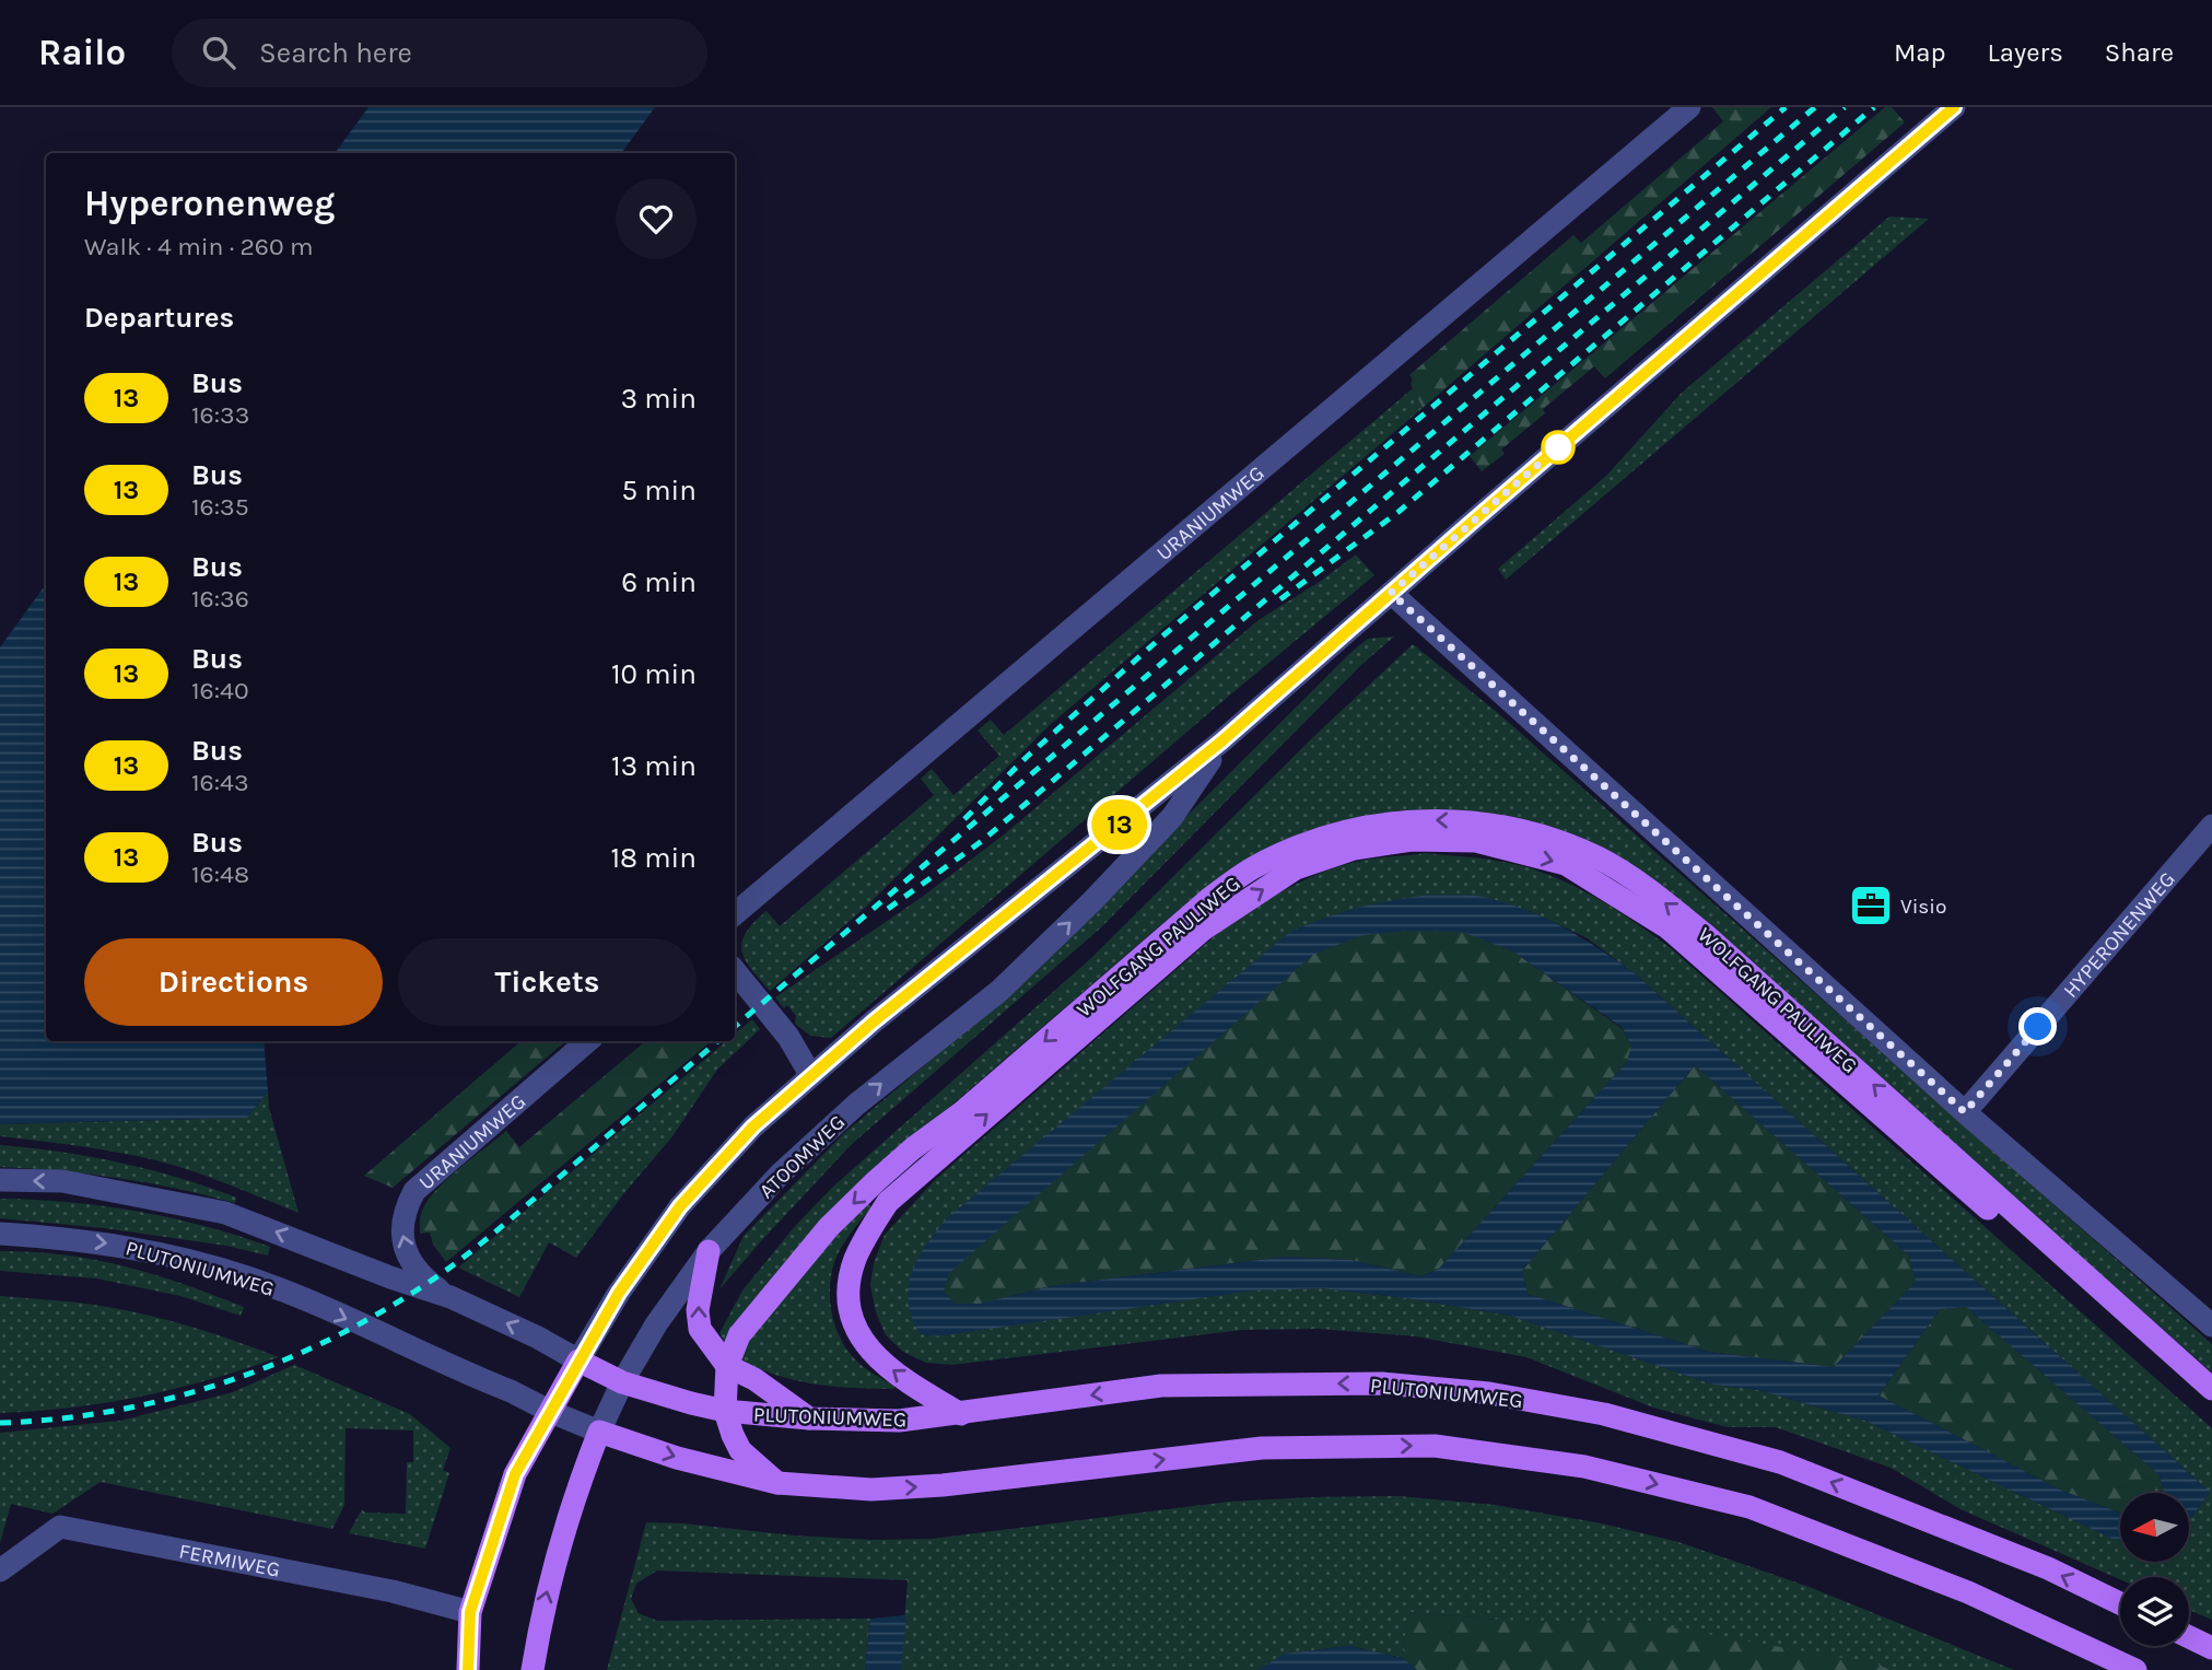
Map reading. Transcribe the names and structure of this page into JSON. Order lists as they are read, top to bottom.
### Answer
{
  "streets": {
    "main road": ["WOLFGANG PAULIWEG", "ATOOMWEG", "PLUTONIUMWEG"],
    "street": ["URANIUMWEG", "HYPERONENWEG", "FERMIWEG"]
  },
  "crossings": [
    ["URANIUMWEG", "PLUTONIUMWEG"],
    ["WOLFGANG PAULIWEG", "PLUTONIUMWEG"],
    ["ATOOMWEG", "PLUTONIUMWEG"],
    ["ATOOMWEG", "FERMIWEG"]
  ],
  "places": {
    "office": ["Visio"]
  },
  "lines": ["bus line 13"],
  "north": "left",
  "page": {
    "header": "Railo",
    "search": "Search here",
    "nav": ["Map", "Layers", "Share"],
    "on_map": "13",
    "heading": [
      ["Hyperonenweg", "Walk · 4 min · 260 m"],
      "Departures"
    ],
    "list": [
      {
        "mark": "13",
        "name": "Bus",
        "note": "16:33",
        "value": "3 min"
      },
      {
        "mark": "13",
        "name": "Bus",
        "note": "16:35",
        "value": "5 min"
      },
      {
        "mark": "13",
        "name": "Bus",
        "note": "16:36",
        "value": "6 min"
      },
      {
        "mark": "13",
        "name": "Bus",
        "note": "16:40",
        "value": "10 min"
      },
      {
        "mark": "13",
        "name": "Bus",
        "note": "16:43",
        "value": "13 min"
      },
      {
        "mark": "13",
        "name": "Bus",
        "note": "16:48",
        "value": "18 min"
      }
    ],
    "buttons": ["Directions", "Tickets"]
  }
}
